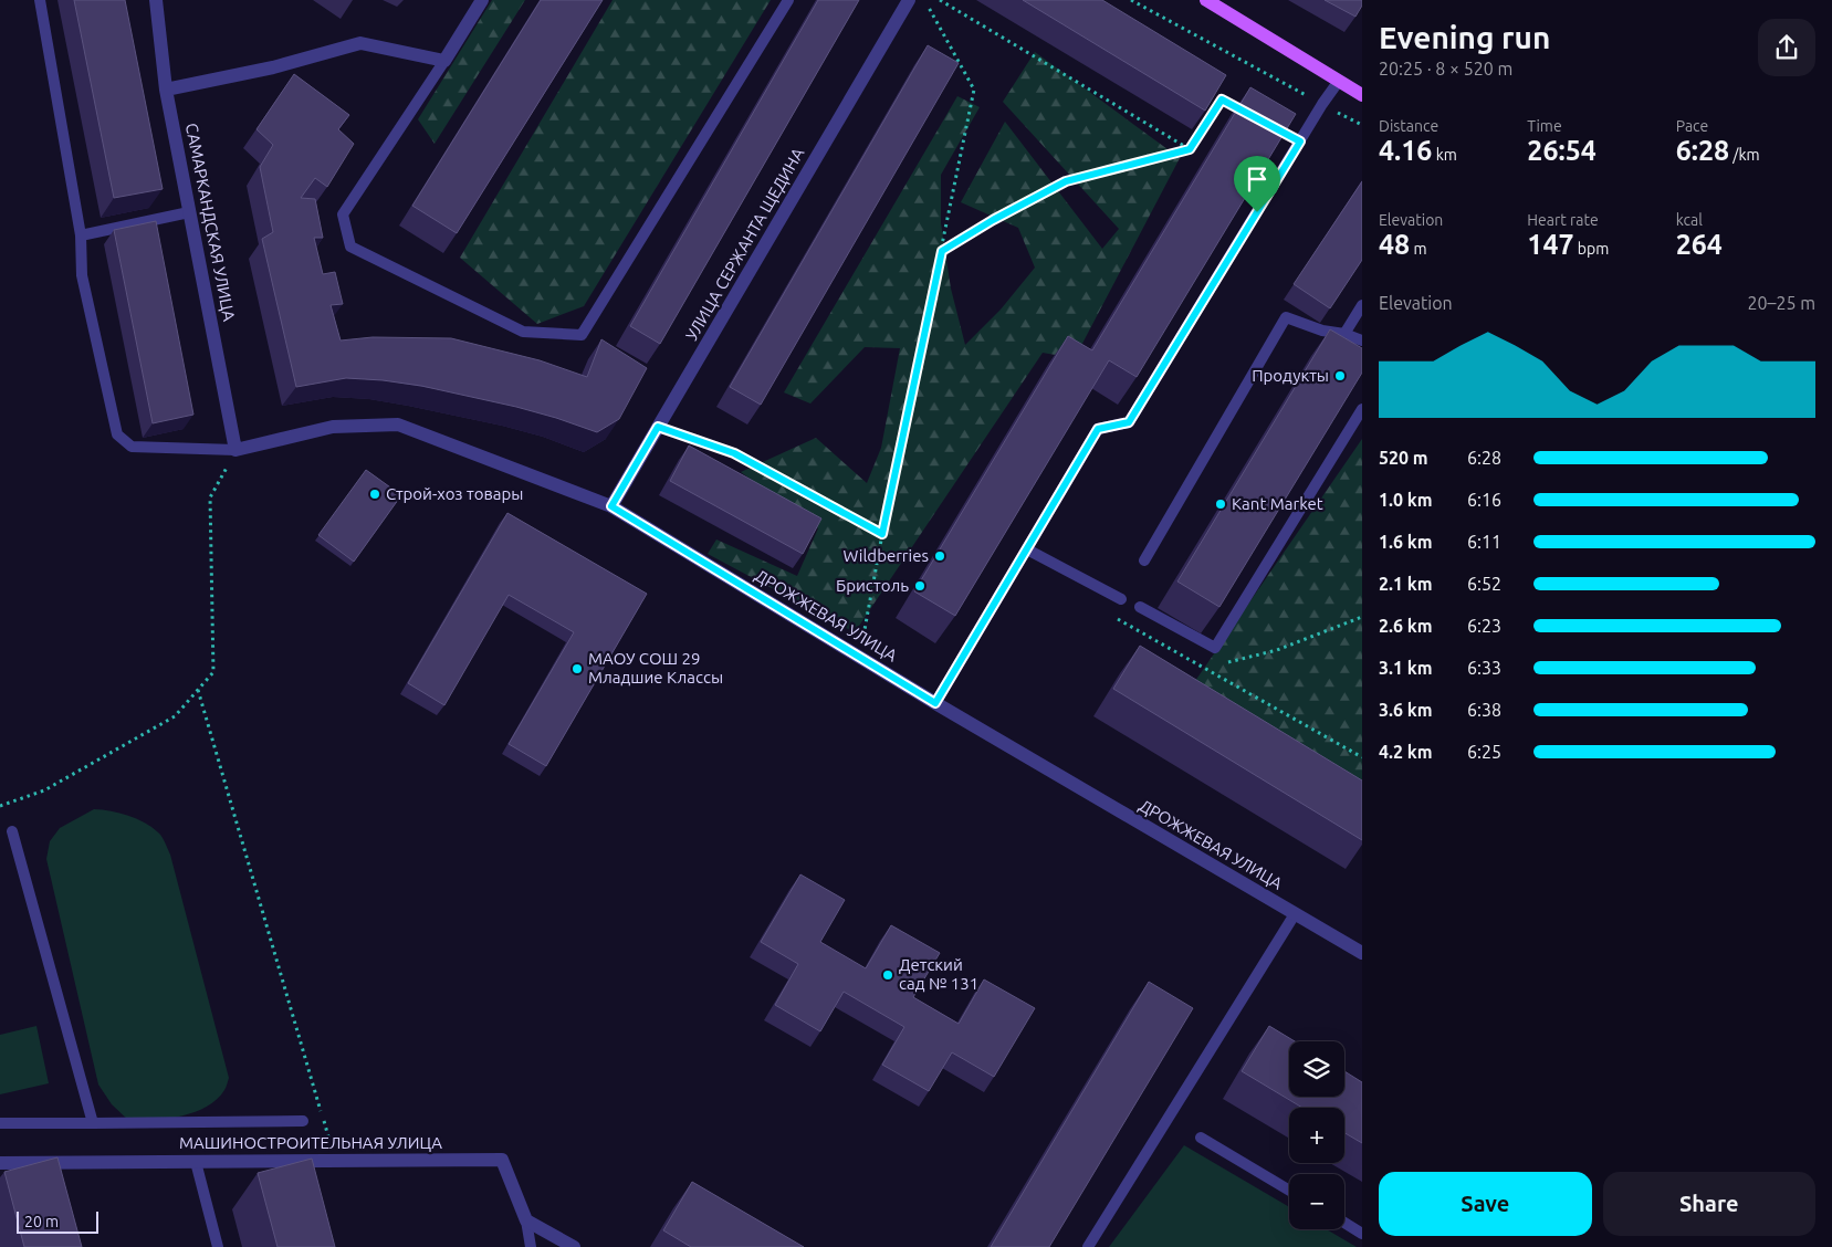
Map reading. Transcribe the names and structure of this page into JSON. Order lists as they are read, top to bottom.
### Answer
{
  "streets": {
    "street": [
      "САМАРКАНДСКАЯ УЛИЦА",
      "УЛИЦА СЕРЖАНТА ЩЕДИНА",
      "ДРОЖЖЕВАЯ УЛИЦА",
      "МАШИНОСТРОИТЕЛЬНАЯ УЛИЦА"
    ]
  },
  "crossings": [
    ["САМАРКАНДСКАЯ УЛИЦА", "ДРОЖЖЕВАЯ УЛИЦА"],
    ["УЛИЦА СЕРЖАНТА ЩЕДИНА", "ДРОЖЖЕВАЯ УЛИЦА"]
  ],
  "places": [
    "Продукты",
    "Строй-хоз товары",
    "Kant Market",
    "Wildberries",
    "Бристоль",
    "МАОУ СОШ 29 Младшие Классы",
    "Детский сад № 131"
  ],
  "scale_bar": "20 m",
  "page": {
    "heading": ["Evening run", "20:25 · 8 × 520 m"],
    "stats": [
      ["Distance", "4.16 km"],
      ["Time", "26:54"],
      ["Pace", "6:28 /km"],
      ["Elevation", "48 m"],
      ["Heart rate", "147 bpm"],
      ["kcal", "264"]
    ],
    "chart": ["Elevation", "20–25 m"],
    "list": [
      {
        "name": "520 m",
        "note": "6:28"
      },
      {
        "name": "1.0 km",
        "note": "6:16"
      },
      {
        "name": "1.6 km",
        "note": "6:11"
      },
      {
        "name": "2.1 km",
        "note": "6:52"
      },
      {
        "name": "2.6 km",
        "note": "6:23"
      },
      {
        "name": "3.1 km",
        "note": "6:33"
      },
      {
        "name": "3.6 km",
        "note": "6:38"
      },
      {
        "name": "4.2 km",
        "note": "6:25"
      }
    ],
    "map_buttons": ["+", "−"],
    "buttons": ["Save", "Share"],
    "scale": "20 m"
  }
}
